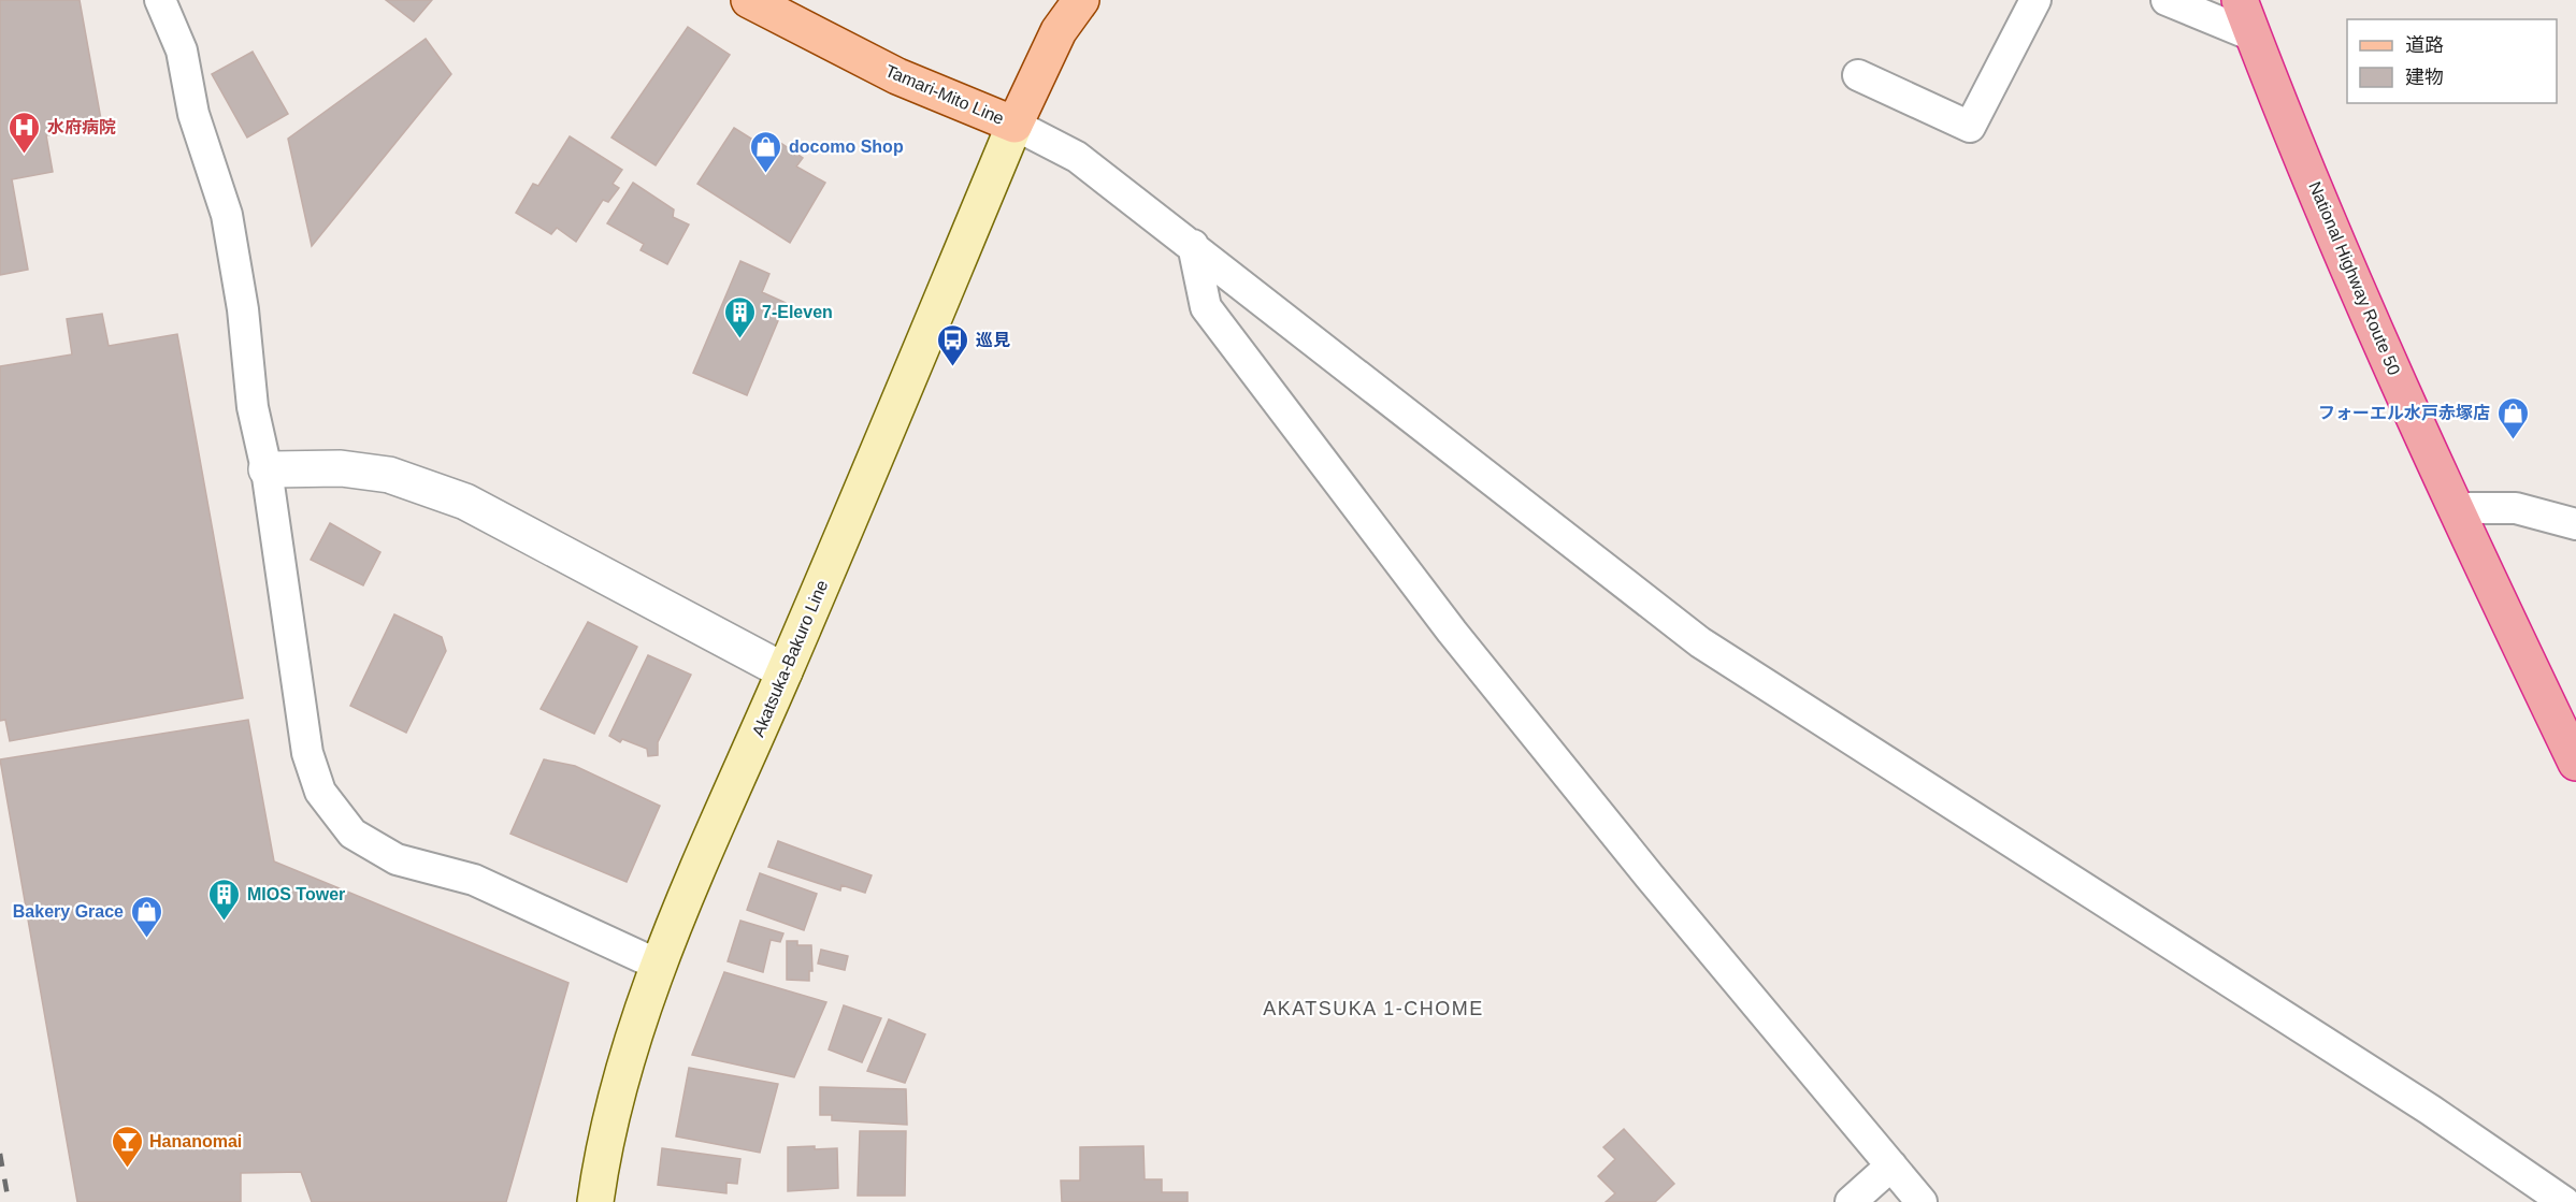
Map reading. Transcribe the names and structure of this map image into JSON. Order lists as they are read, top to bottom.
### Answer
{
  "streets": {
    "highway": ["National Highway Route 50"],
    "main road": ["Tamari-Mito Line", "Akatsuka-Bakuro Line"]
  },
  "crossings": [
    ["Tamari-Mito Line", "Akatsuka-Bakuro Line"]
  ],
  "districts": ["AKATSUKA 1-CHOME"],
  "places": {
    "hospital": ["水府病院"],
    "shop": ["docomo Shop", "フォーエル水戸赤塚店", "Bakery Grace"],
    "building": ["7-Eleven", "MIOS Tower"],
    "bus stop": ["巡見"],
    "bar": ["Hananomai"]
  },
  "legend": ["道路", "建物"]
}
